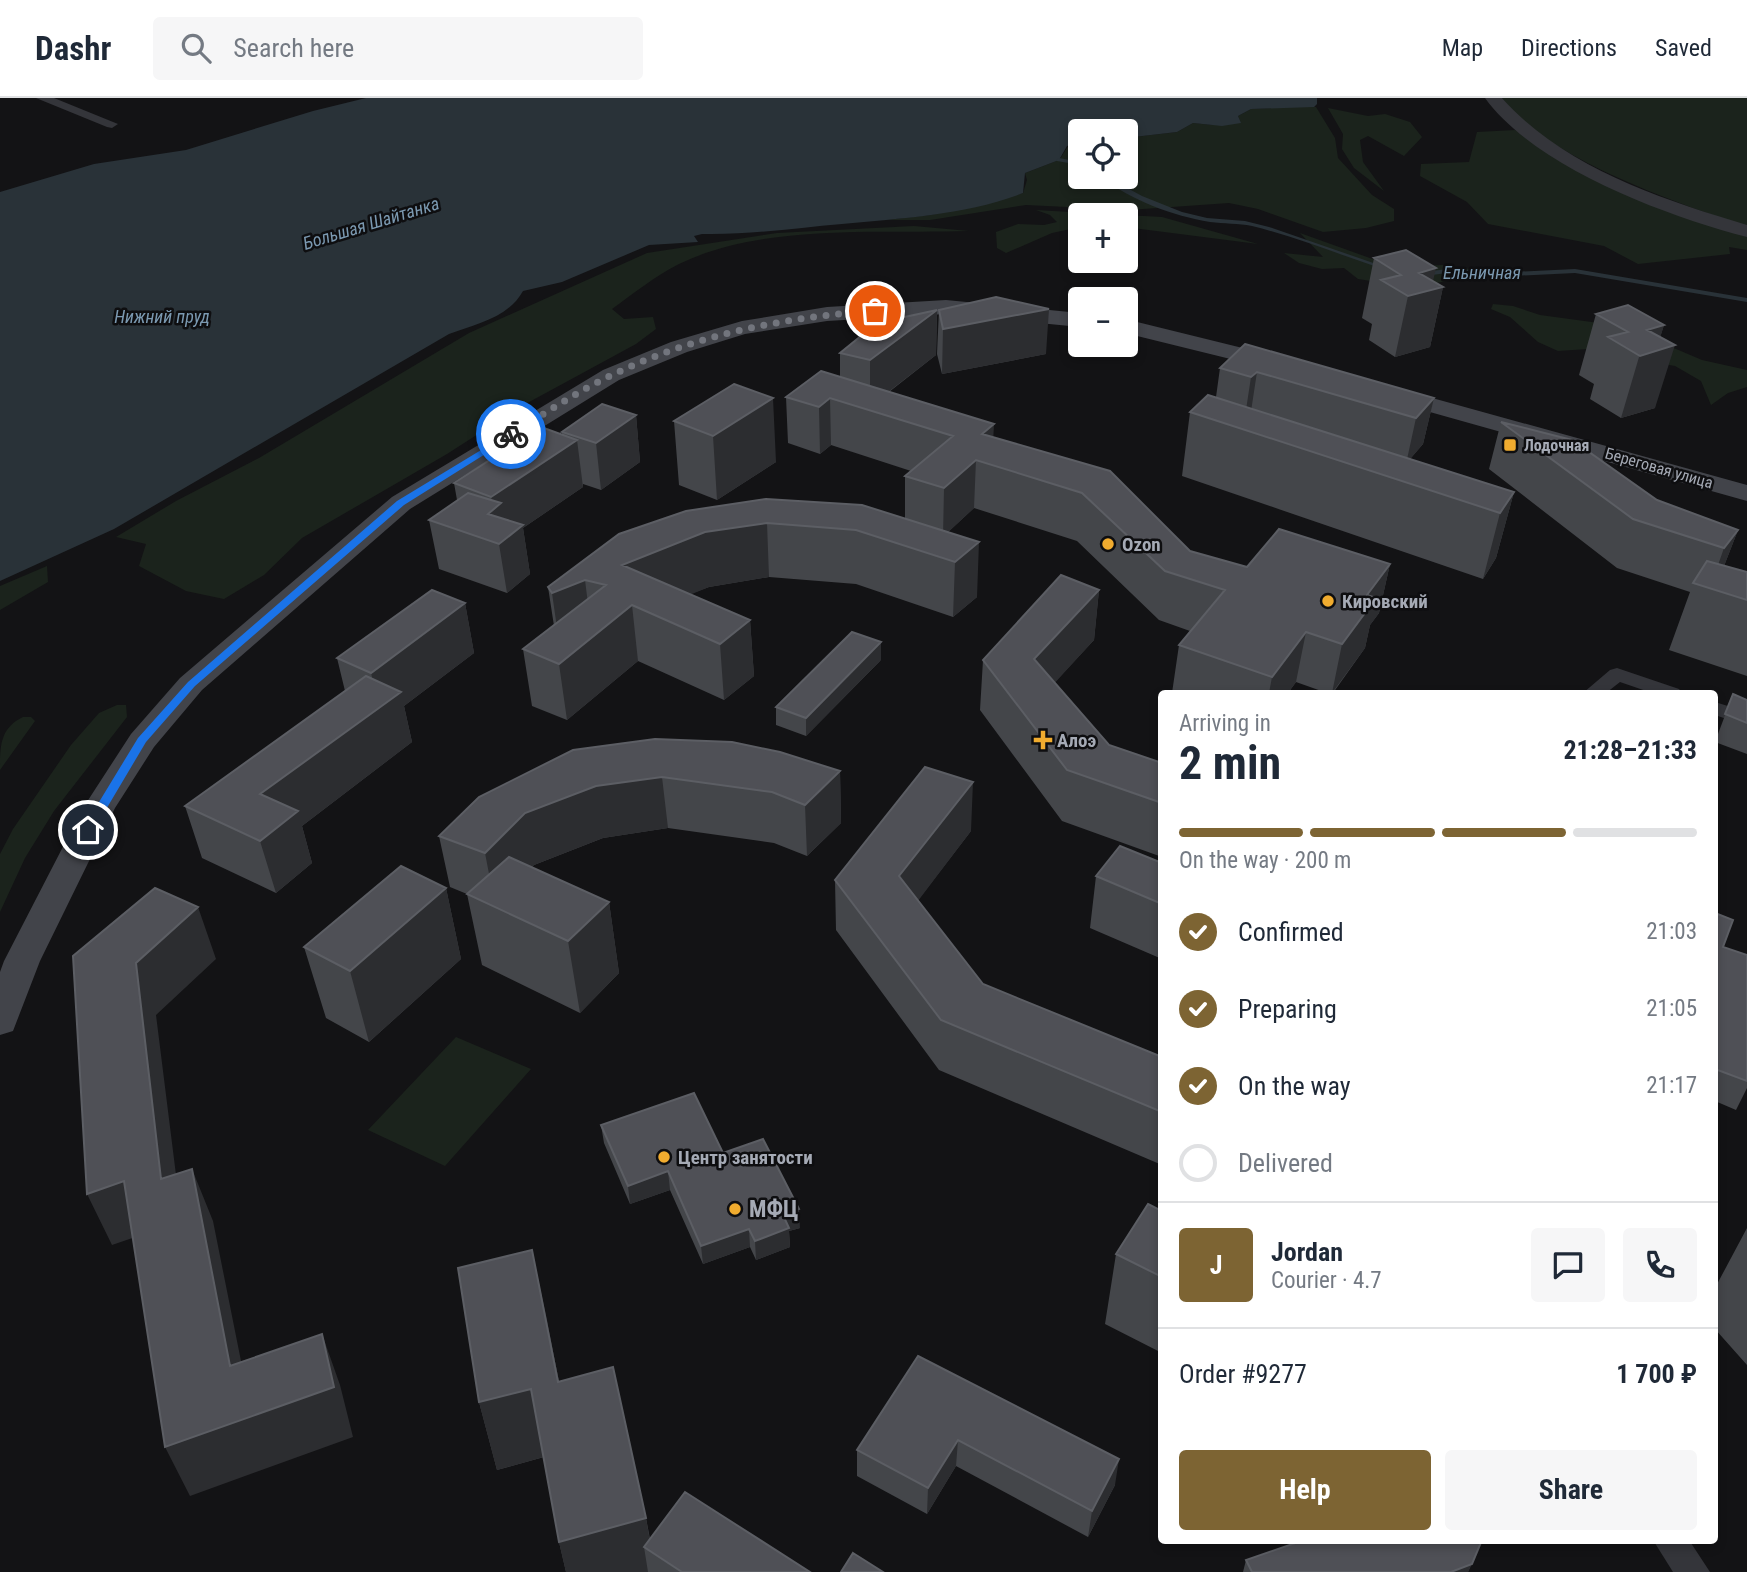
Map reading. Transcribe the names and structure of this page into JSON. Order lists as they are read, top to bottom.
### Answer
{
  "streets": {
    "main road": ["Береговая улица"]
  },
  "water": ["Большая Шайтанка", "Ельничная", "Нижний пруд"],
  "places": {
    "transit": ["Лодочная"],
    "other": [
      "Ozon",
      "Кировский",
      "Центр занятости",
      "МФЦ"
    ],
    "health": ["Алоэ"]
  },
  "page": {
    "header": "Dashr",
    "search": "Search here",
    "nav": ["Map", "Directions", "Saved"],
    "map_buttons": ["+", "−"],
    "heading": ["2 min", "Arriving in", "21:28–21:33"],
    "panel": [
      "Jordan",
      "Courier · 4.7",
      "Order #9277",
      "1 700 ₽"
    ],
    "bar": "On the way · 200 m",
    "list": [
      ["Confirmed", "21:03"],
      ["Preparing", "21:05"],
      ["On the way", "21:17"],
      "Delivered"
    ],
    "round": "J",
    "buttons": ["Help", "Share"]
  }
}
